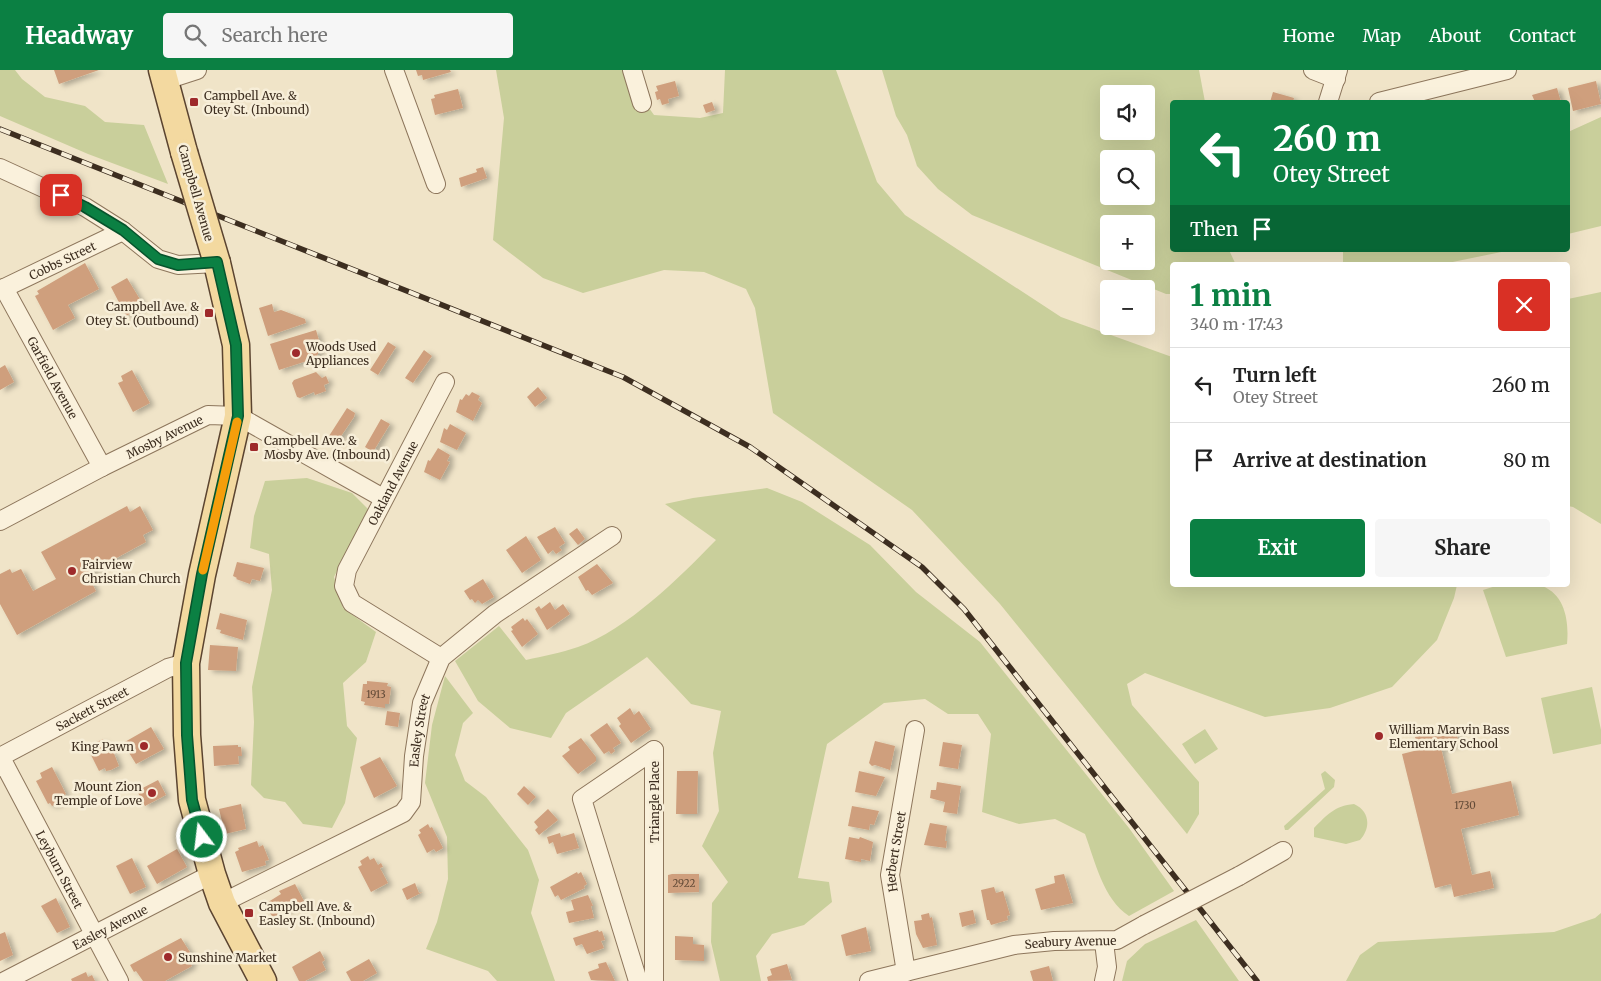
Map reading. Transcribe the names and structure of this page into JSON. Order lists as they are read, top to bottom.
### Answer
{
  "streets": {
    "main road": ["Campbell Avenue"],
    "street": [
      "Cobbs Street",
      "Garfield Avenue",
      "Mosby Avenue",
      "Oakland Avenue",
      "Sackett Street",
      "Easley Street",
      "Triangle Place",
      "Herbert Street",
      "Leyburn Street",
      "Easley Avenue",
      "Seabury Avenue"
    ]
  },
  "crossings": [
    ["Campbell Avenue", "Mosby Avenue"],
    ["Campbell Avenue", "Sackett Street"],
    ["Campbell Avenue", "Easley Street"],
    ["Campbell Avenue", "Easley Avenue"],
    ["Cobbs Street", "Garfield Avenue"],
    ["Garfield Avenue", "Mosby Avenue"],
    ["Mosby Avenue", "Oakland Avenue"],
    ["Oakland Avenue", "Easley Street"],
    ["Sackett Street", "Leyburn Street"],
    ["Herbert Street", "Seabury Avenue"],
    ["Leyburn Street", "Easley Avenue"]
  ],
  "places": {
    "transit": [
      "Campbell Ave. & Otey St. (Inbound)",
      "Campbell Ave. & Otey St. (Outbound)",
      "Campbell Ave. & Mosby Ave. (Inbound)",
      "Campbell Ave. & Easley St. (Inbound)"
    ],
    "other": [
      "Woods Used Appliances",
      "Fairview Christian Church",
      "William Marvin Bass Elementary School",
      "King Pawn",
      "Mount Zion Temple of Love",
      "Sunshine Market"
    ]
  },
  "house_numbers": ["1913", "1730", "2922"],
  "page": {
    "header": "Headway",
    "search": "Search here",
    "nav": [
      "Home",
      "Map",
      "About",
      "Contact"
    ],
    "map_buttons": ["+", "−"],
    "turn": ["260 m", "Otey Street"],
    "then": "Then",
    "heading": ["1 min", "340 m · 17:43"],
    "list": [
      {
        "name": "Turn left",
        "note": "Otey Street",
        "value": "260 m"
      },
      {
        "name": "Arrive at destination",
        "value": "80 m"
      }
    ],
    "buttons": ["Exit", "Share"]
  }
}
